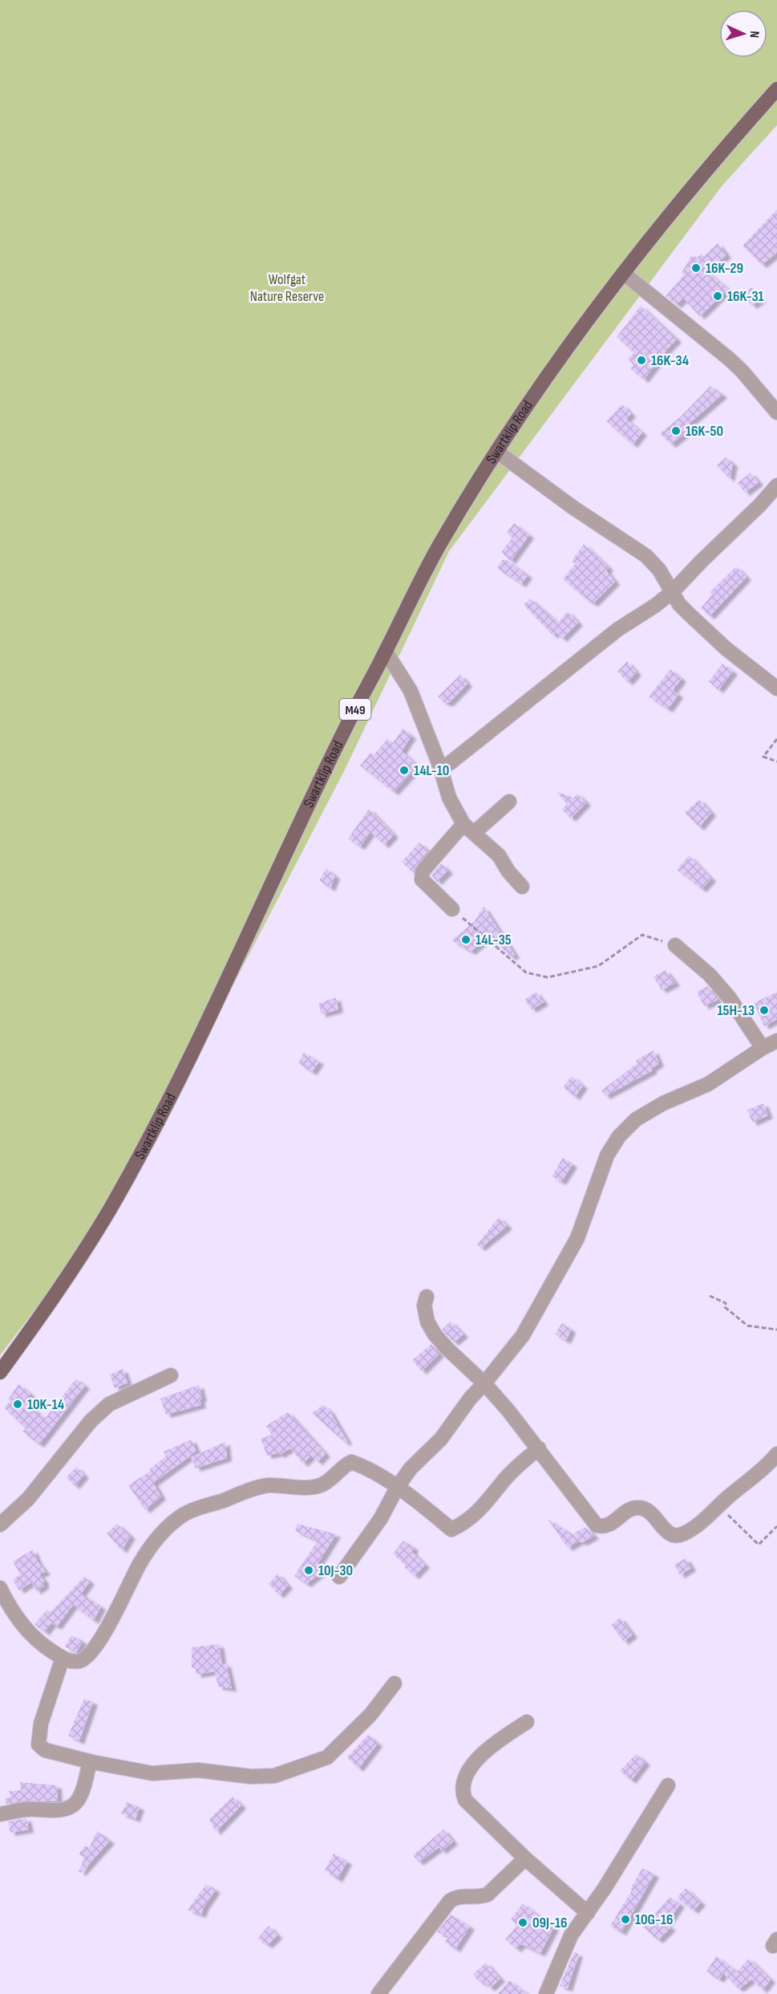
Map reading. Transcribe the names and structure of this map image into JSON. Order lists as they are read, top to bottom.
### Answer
{
  "streets": {
    "main road": ["Swartklip Road", "M49"]
  },
  "parks": ["Wolfgat Nature Reserve"],
  "places": [
    "16K-29",
    "16K-31",
    "16K-34",
    "16K-50",
    "14L-10",
    "14L-35",
    "15H-13",
    "10K-14",
    "10J-30",
    "10G-16",
    "09J-16"
  ],
  "north": "right"
}
